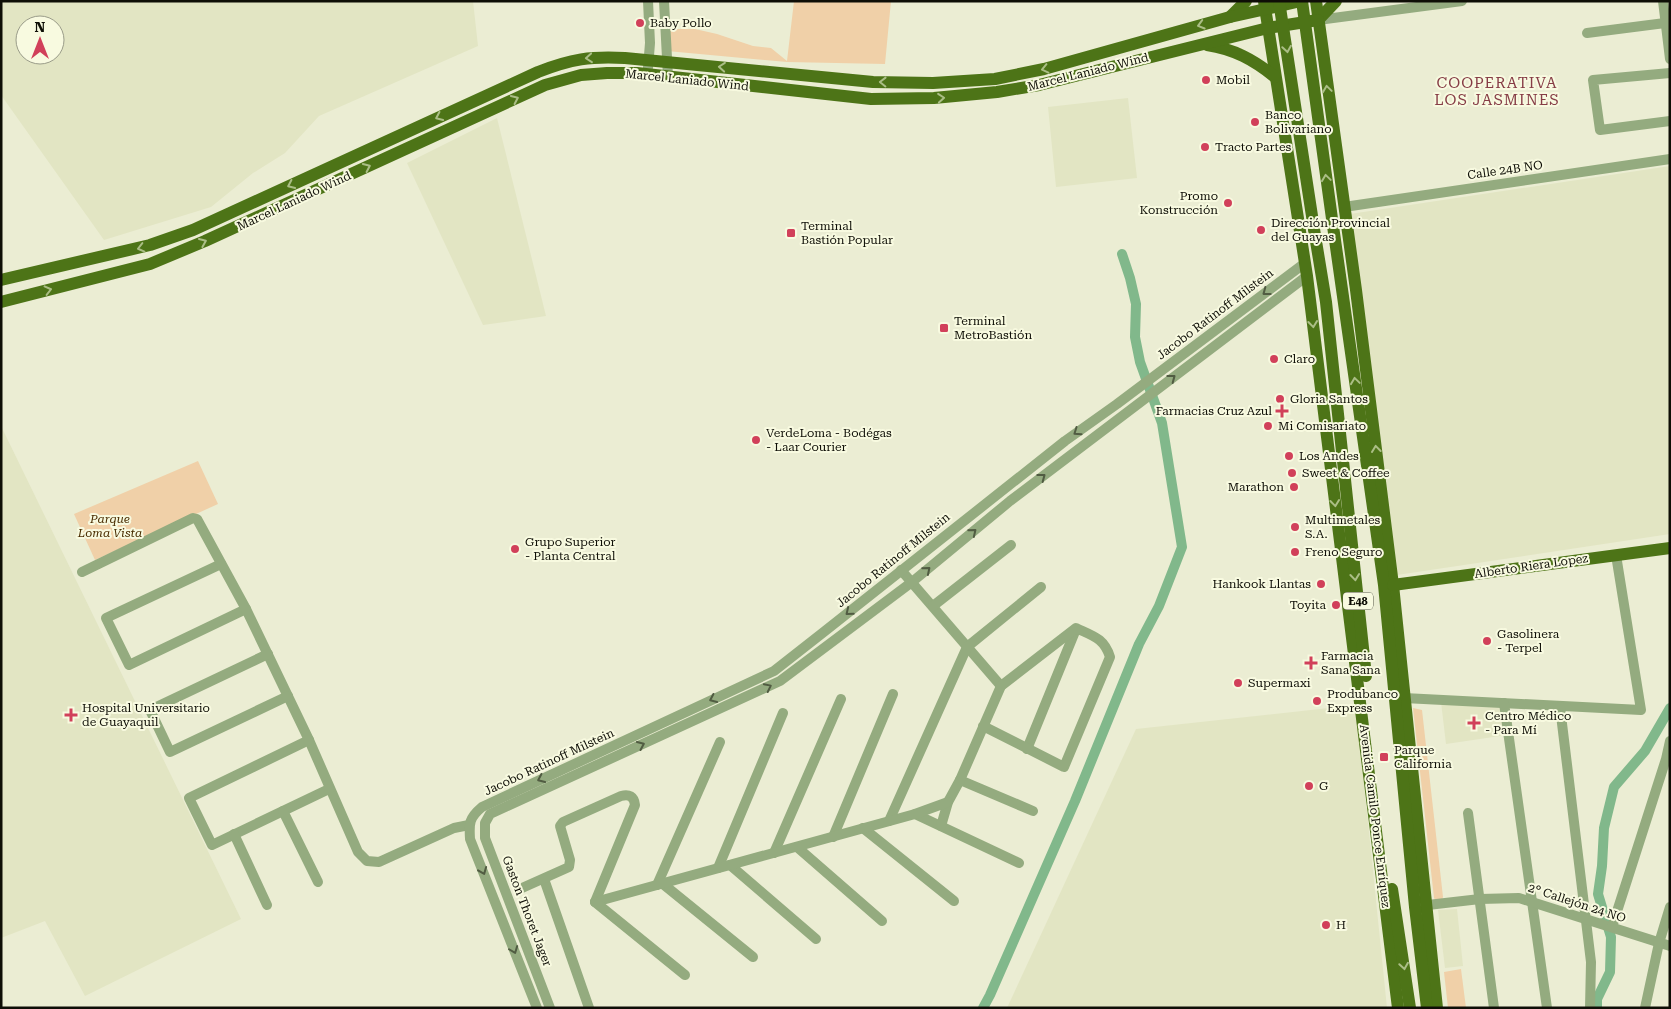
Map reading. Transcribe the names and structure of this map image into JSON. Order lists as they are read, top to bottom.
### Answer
{
  "streets": {
    "main road": [
      "Marcel Laniado Wind",
      "Alberto Riera Lopez",
      "E48",
      "Avenida Camilo Ponce Enríquez"
    ],
    "street": [
      "Calle 24B NO",
      "Jacobo Ratinoff Milstein",
      "2° Callejón 24 NO",
      "Gaston Thoret Jager"
    ]
  },
  "crossings": [
    ["Marcel Laniado Wind", "E48"],
    ["Marcel Laniado Wind", "Avenida Camilo Ponce Enríquez"],
    ["Calle 24B NO", "E48"],
    ["Jacobo Ratinoff Milstein", "Avenida Camilo Ponce Enríquez"],
    ["Jacobo Ratinoff Milstein", "Gaston Thoret Jager"],
    ["Alberto Riera Lopez", "E48"],
    ["E48", "2° Callejón 24 NO"]
  ],
  "districts": ["COOPERATIVA LOS JASMINES"],
  "parks": ["Parque Loma Vista"],
  "places": {
    "other": [
      "Baby Pollo",
      "Mobil",
      "Banco Bolivariano",
      "Tracto Partes",
      "Promo Konstrucción",
      "Dirección Provincial del Guayas",
      "Claro",
      "Gloria Santos",
      "Mi Comisariato",
      "VerdeLoma - Bodégas - Laar Courier",
      "Los Andes",
      "Sweet & Coffee",
      "Marathon",
      "Multimetales S.A.",
      "Grupo Superior - Planta Central",
      "Freno Seguro",
      "Hankook Llantas",
      "Toyita",
      "Gasolinera - Terpel",
      "Supermaxi",
      "Produbanco Express",
      "G",
      "H"
    ],
    "transit": ["Terminal Bastión Popular", "Terminal MetroBastión", "Parque California"],
    "health": [
      "Farmacias Cruz Azul",
      "Farmacia Sana Sana",
      "Hospital Universitario de Guayaquil",
      "Centro Médico - Para Mí"
    ]
  },
  "north": "top"
}
